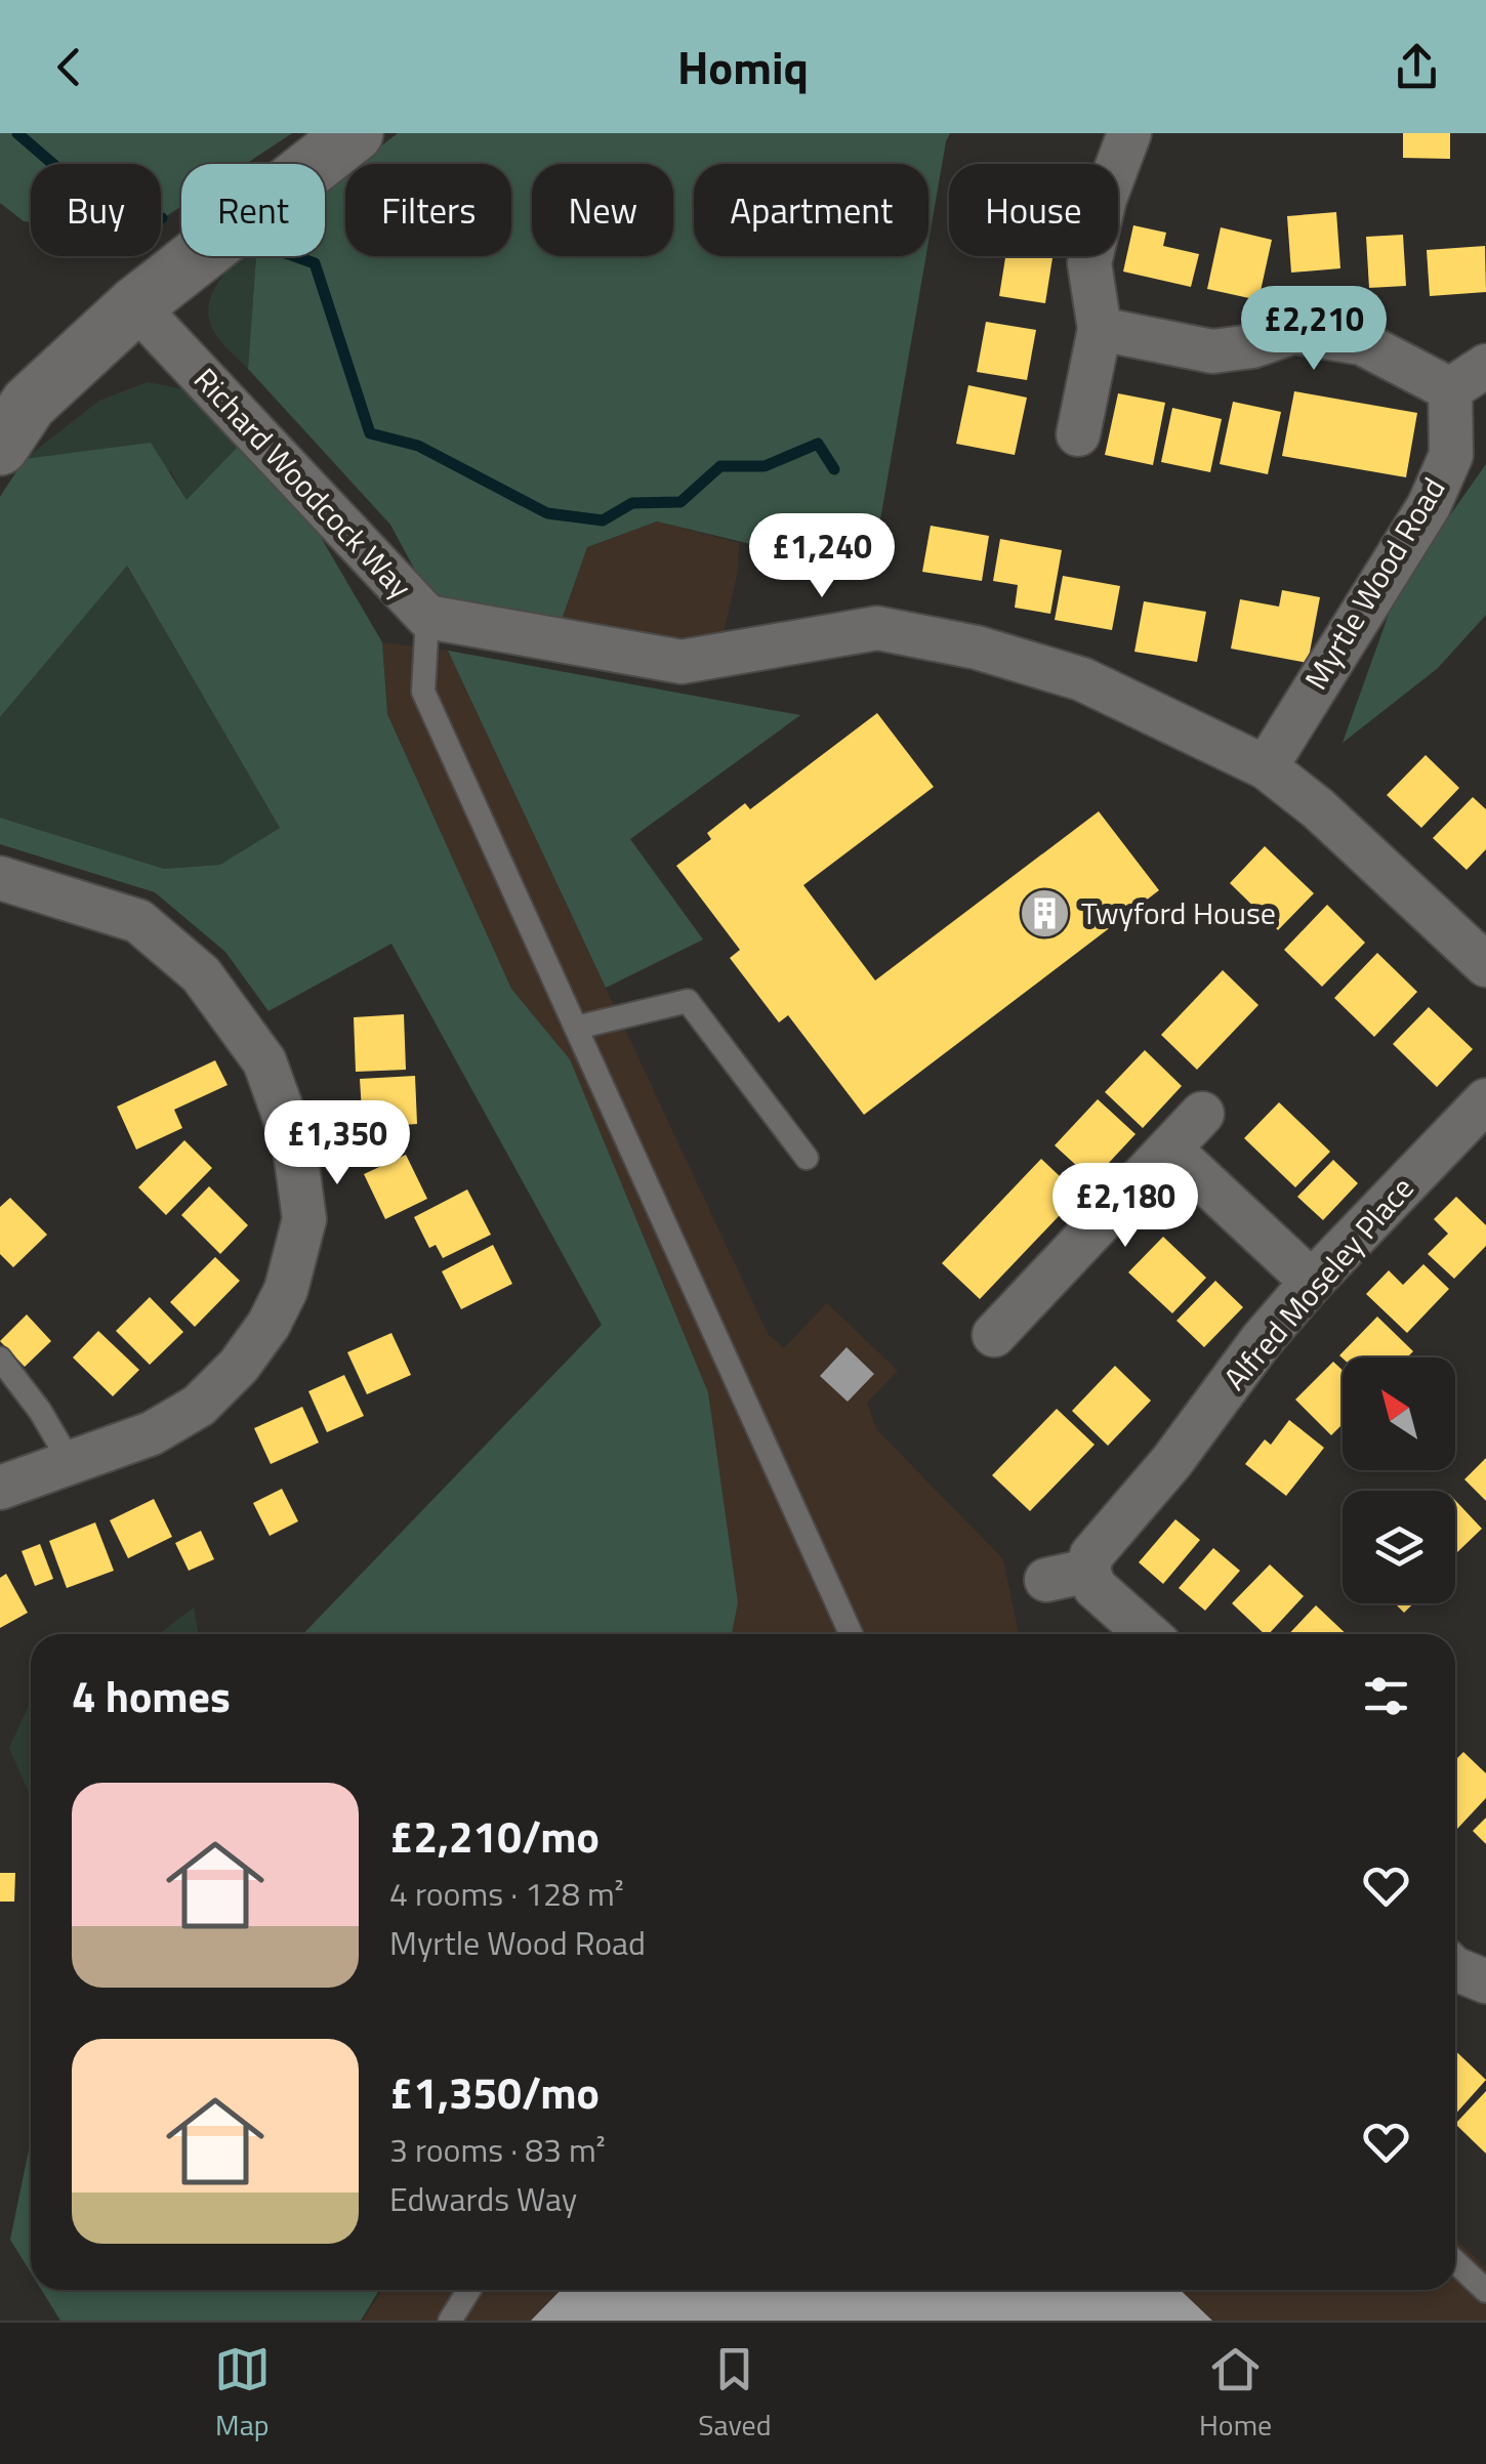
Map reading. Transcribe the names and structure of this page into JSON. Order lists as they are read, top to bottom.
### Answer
{
  "streets": {
    "street": ["Richard Woodcock Way", "Myrtle Wood Road", "Alfred Moseley Place"]
  },
  "crossings": [
    ["Richard Woodcock Way", "Myrtle Wood Road"]
  ],
  "places": {
    "building": ["Twyford House"]
  },
  "north": "top left",
  "page": {
    "header": "Homiq",
    "chip": [
      "Buy",
      "Rent",
      "Filters",
      "New",
      "Apartment",
      "House"
    ],
    "price": [
      "£2,210",
      "£1,240",
      "£1,350",
      "£2,180"
    ],
    "heading": "4 homes",
    "list": [
      {
        "name": "£2,210/mo",
        "note": "4 rooms · 128 m² · Myrtle Wood Road"
      },
      {
        "name": "£1,350/mo",
        "note": "3 rooms · 83 m² · Edwards Way"
      }
    ],
    "tabs": ["Map", "Saved", "Home"]
  }
}
